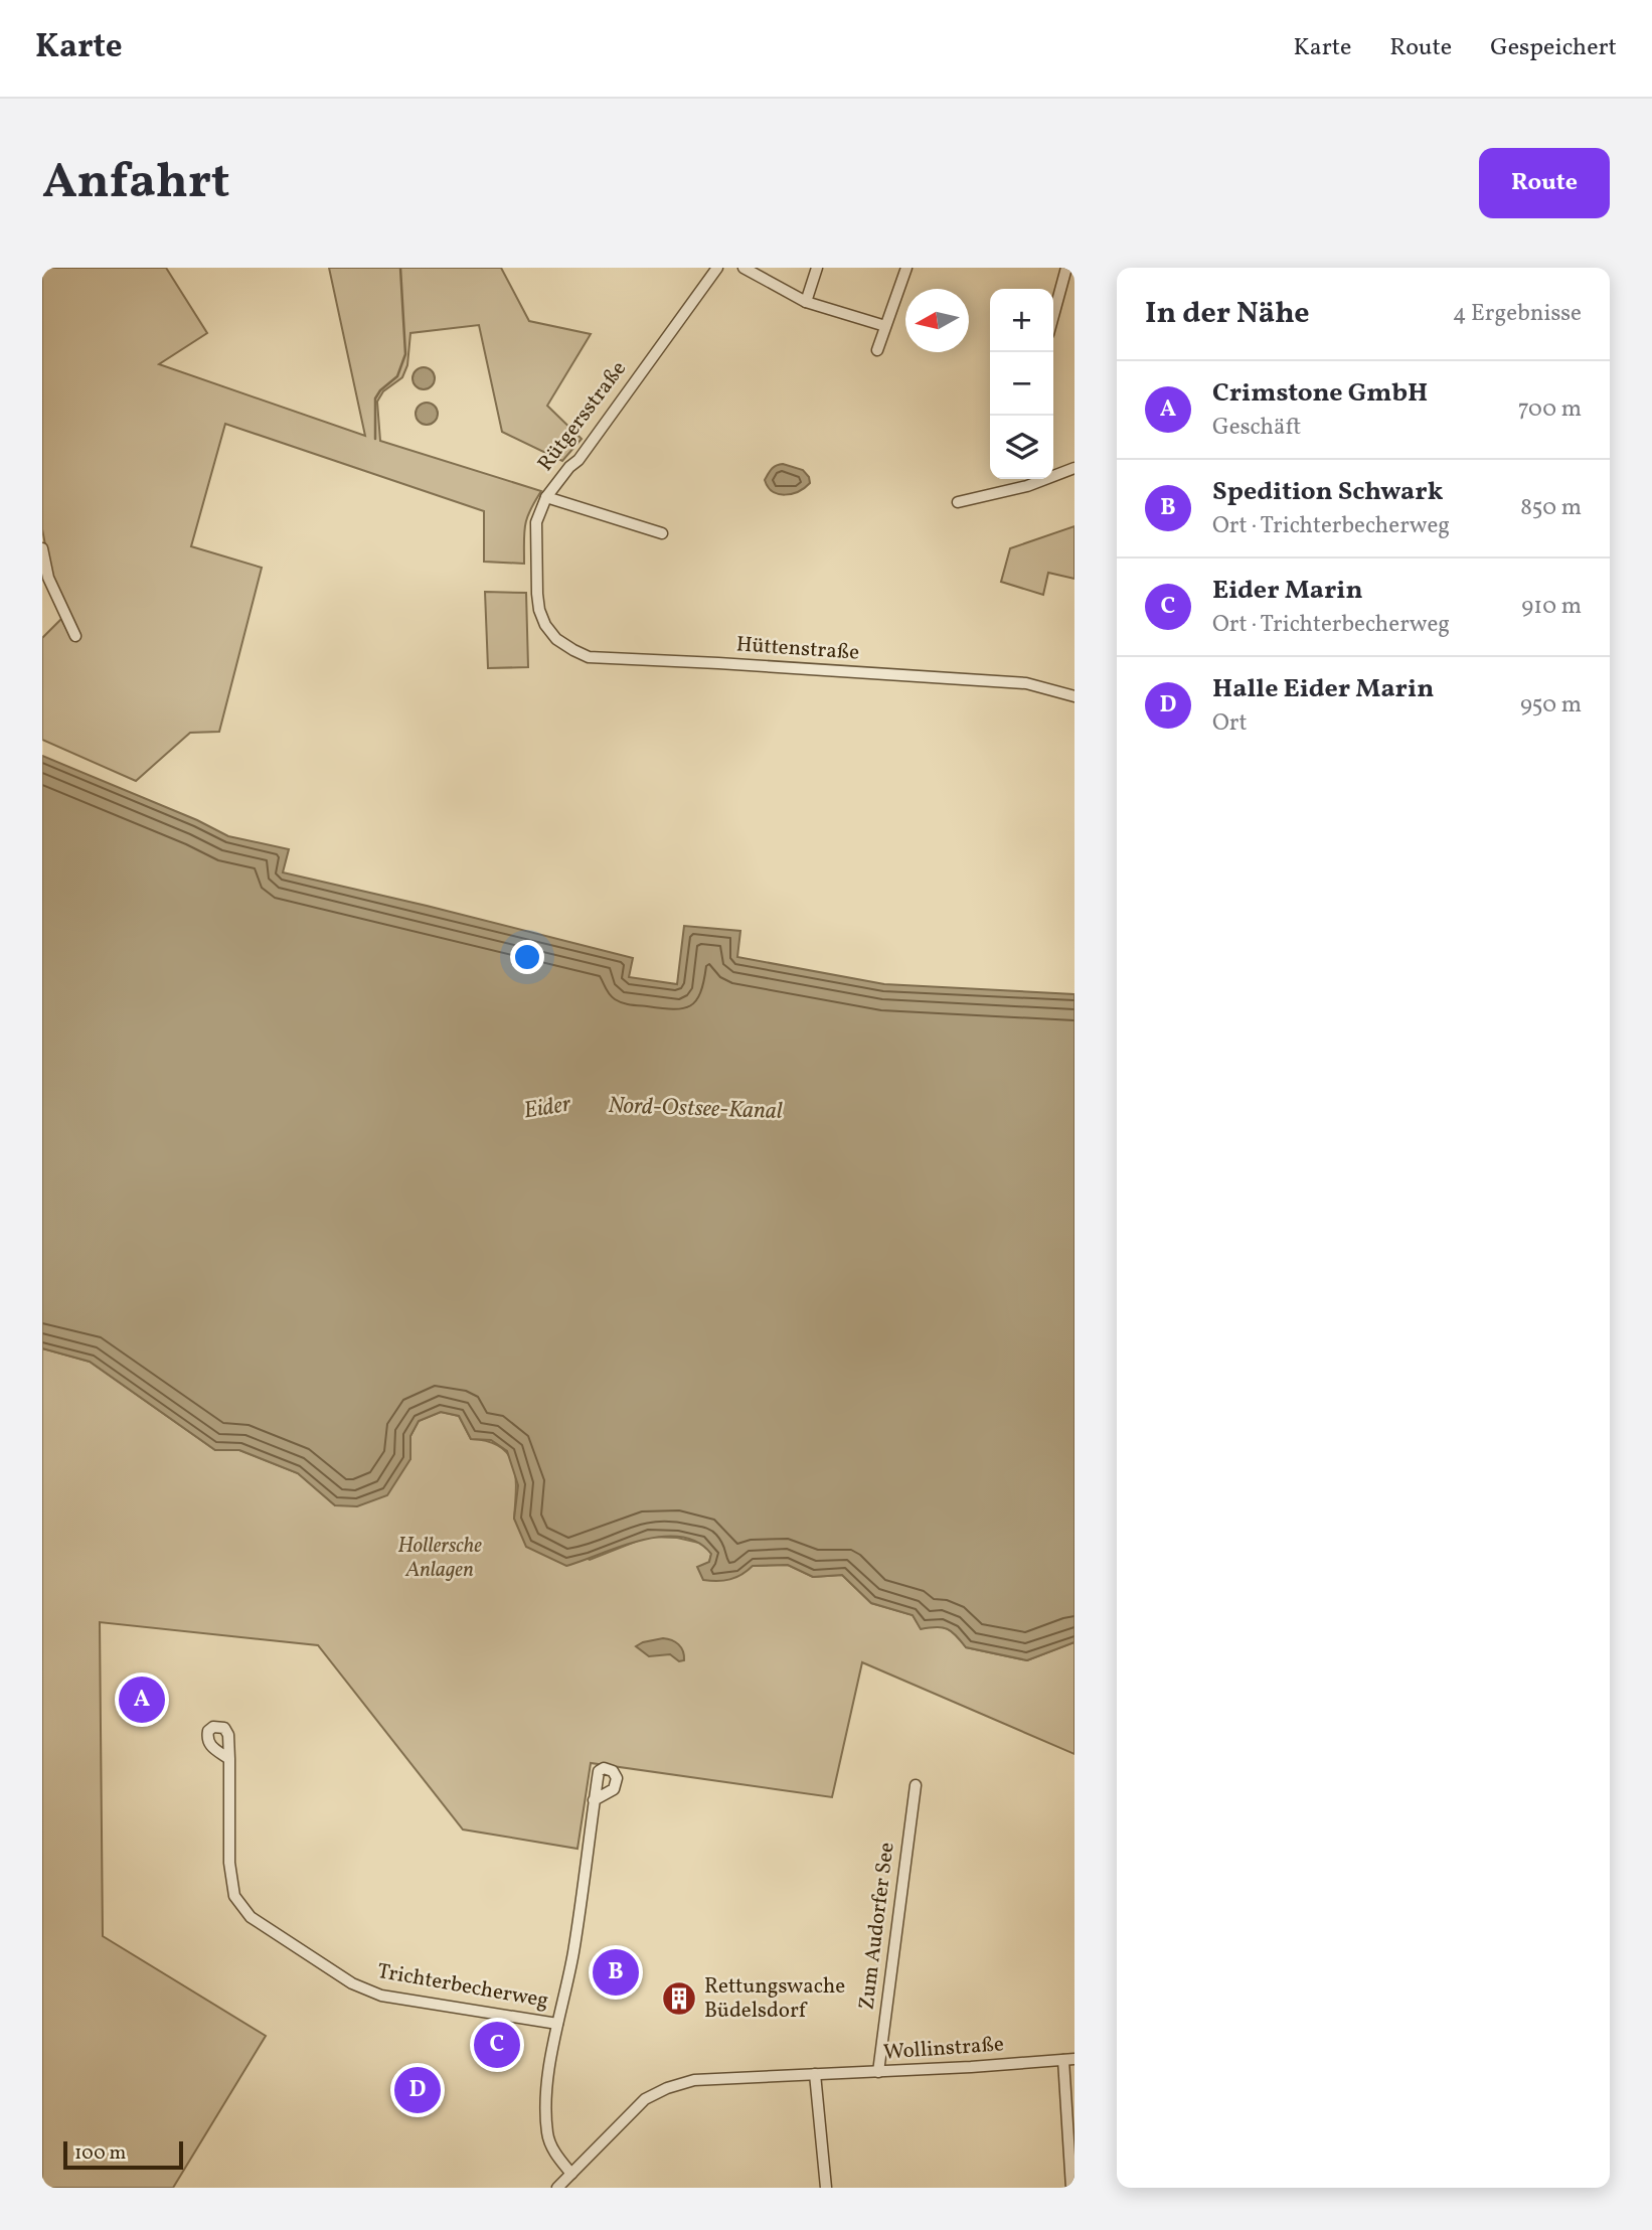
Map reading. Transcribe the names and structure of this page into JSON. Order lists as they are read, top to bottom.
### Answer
{
  "streets": {
    "street": [
      "Rütgersstraße",
      "Hüttenstraße",
      "Zum Audorfer See",
      "Trichterbecherweg",
      "Wollinstraße"
    ]
  },
  "crossings": [
    ["Rütgersstraße", "Hüttenstraße"],
    ["Zum Audorfer See", "Wollinstraße"],
    ["Trichterbecherweg", "Wollinstraße"]
  ],
  "water": ["Eider", "Nord-Ostsee-Kanal"],
  "parks": ["Hollersche Anlagen"],
  "places": {
    "building": ["Rettungswache Büdelsdorf"]
  },
  "scale_bar": "100 m",
  "north": "left",
  "page": {
    "header": "Karte",
    "nav": ["Karte", "Route", "Gespeichert"],
    "buttons": "Route",
    "title": "Anfahrt",
    "heading": ["In der Nähe", "4 Ergebnisse"],
    "map_buttons": ["+", "−"],
    "list": [
      {
        "mark": "A",
        "name": "Crimstone GmbH",
        "note": "Geschäft",
        "value": "700 m"
      },
      {
        "mark": "B",
        "name": "Spedition Schwark",
        "note": "Ort · Trichterbecherweg",
        "value": "850 m"
      },
      {
        "mark": "C",
        "name": "Eider Marin",
        "note": "Ort · Trichterbecherweg",
        "value": "910 m"
      },
      {
        "mark": "D",
        "name": "Halle Eider Marin",
        "note": "Ort",
        "value": "950 m"
      }
    ],
    "pins": [
      "A",
      "B",
      "C",
      "D"
    ],
    "scale": "100 m"
  }
}
